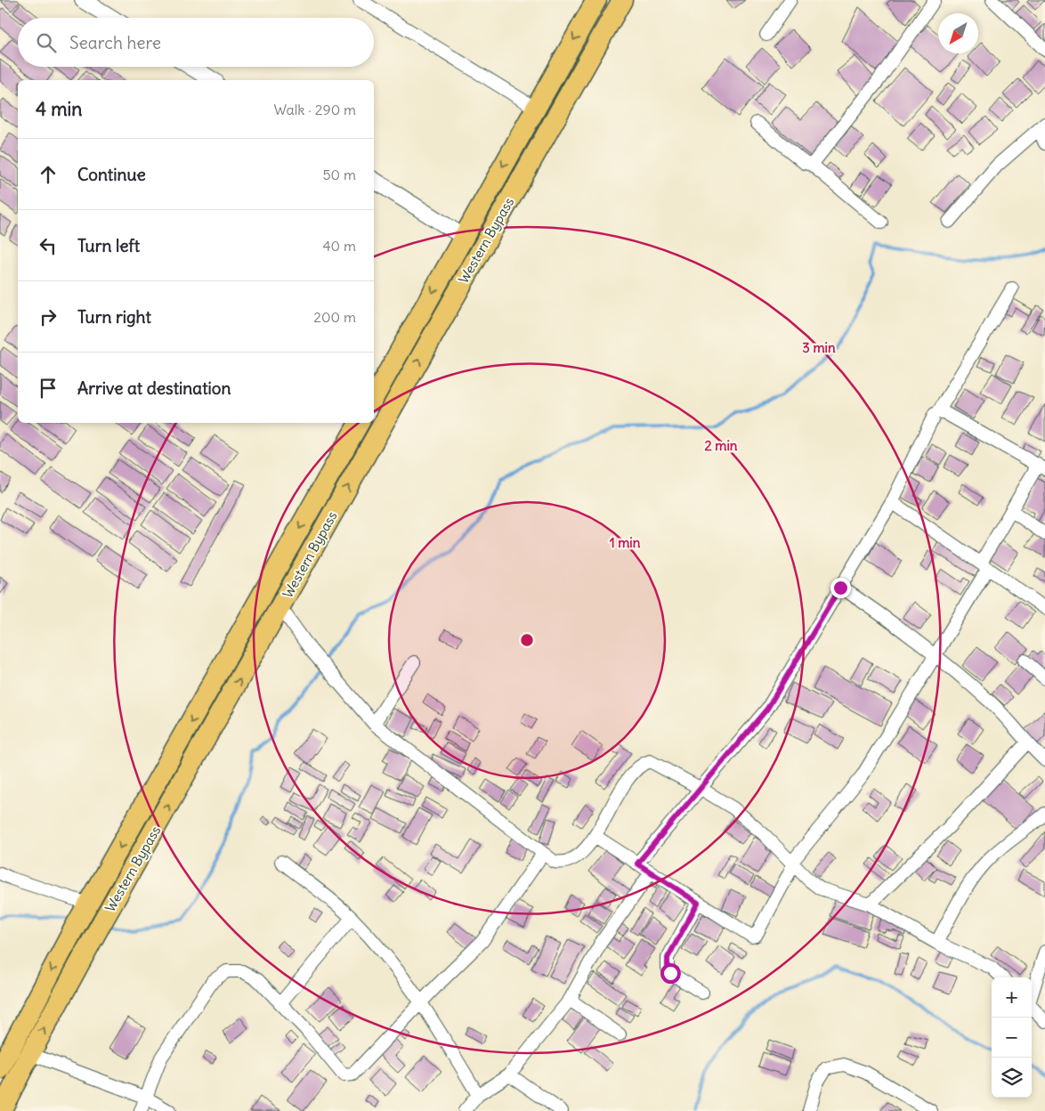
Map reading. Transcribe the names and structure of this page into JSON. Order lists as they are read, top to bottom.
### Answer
{
  "streets": {
    "main road": ["Western Bypass"]
  },
  "north": "bottom left",
  "page": {
    "search": "Search here",
    "heading": ["4 min", "Walk · 290 m"],
    "list": [
      ["Continue", "50 m"],
      ["Turn left", "40 m"],
      ["Turn right", "200 m"],
      "Arrive at destination"
    ],
    "map_buttons": ["+", "−"]
  },
  "rings": ["3 min", "2 min", "1 min"]
}
